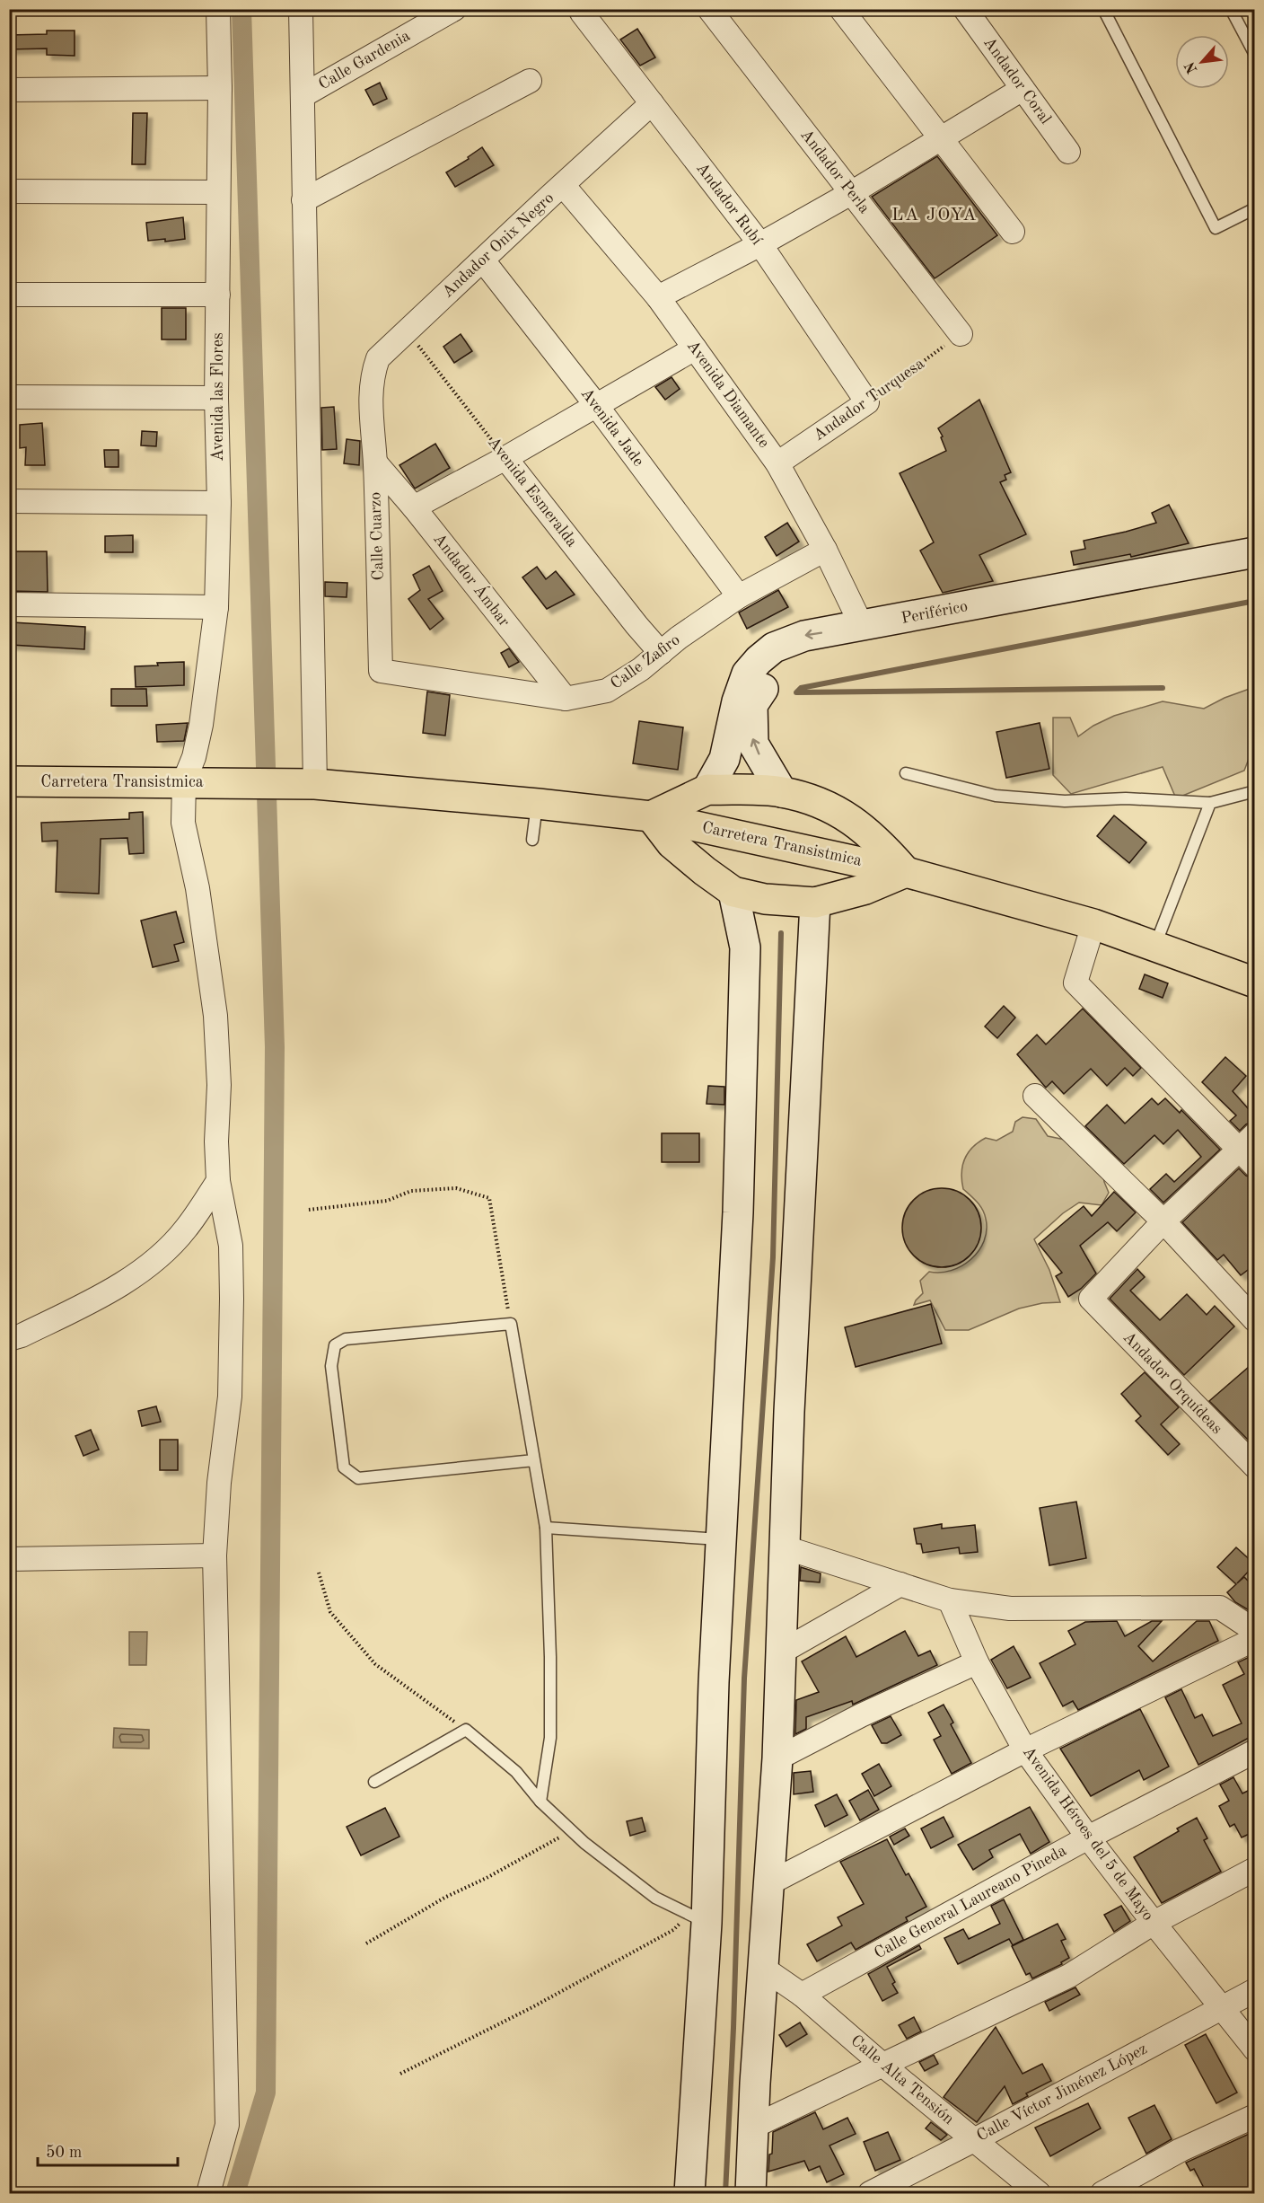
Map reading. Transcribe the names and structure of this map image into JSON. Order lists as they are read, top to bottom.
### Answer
{
  "streets": {
    "main road": ["Carretera Transistmica"],
    "street": [
      "Calle Gardenia",
      "Andador Coral",
      "Andador Perla",
      "Andador Rubí",
      "Andador Onix Negro",
      "Avenida Diamante",
      "Avenida las Flores",
      "Andador Turquesa",
      "Avenida Jade",
      "Avenida Esmeralda",
      "Calle Cuarzo",
      "Andador Ámbar",
      "Periférico",
      "Calle Zafiro",
      "Andador Orquídeas",
      "Avenida Héroes del 5 de Mayo",
      "Calle General Laureano Pineda",
      "Calle Alta Tensión",
      "Calle Víctor Jiménez López"
    ]
  },
  "crossings": [
    ["Andador Perla", "Andador Turquesa"],
    ["Andador Rubí", "Andador Onix Negro"],
    ["Andador Rubí", "Andador Turquesa"],
    ["Andador Onix Negro", "Avenida Diamante"],
    ["Andador Onix Negro", "Avenida Jade"],
    ["Andador Onix Negro", "Avenida Esmeralda"],
    ["Andador Onix Negro", "Calle Cuarzo"],
    ["Avenida Diamante", "Andador Turquesa"],
    ["Avenida Diamante", "Periférico"],
    ["Avenida Diamante", "Calle Zafiro"],
    ["Avenida las Flores", "Carretera Transistmica"],
    ["Avenida Jade", "Calle Zafiro"],
    ["Avenida Esmeralda", "Calle Zafiro"],
    ["Calle Cuarzo", "Andador Ámbar"],
    ["Calle Cuarzo", "Calle Zafiro"],
    ["Andador Ámbar", "Calle Zafiro"],
    ["Avenida Héroes del 5 de Mayo", "Calle General Laureano Pineda"],
    ["Avenida Héroes del 5 de Mayo", "Calle Víctor Jiménez López"],
    ["Calle General Laureano Pineda", "Calle Alta Tensión"],
    ["Calle Alta Tensión", "Calle Víctor Jiménez López"]
  ],
  "districts": ["LA JOYA"],
  "scale_bar": "50 m",
  "north": "bottom left"
}
